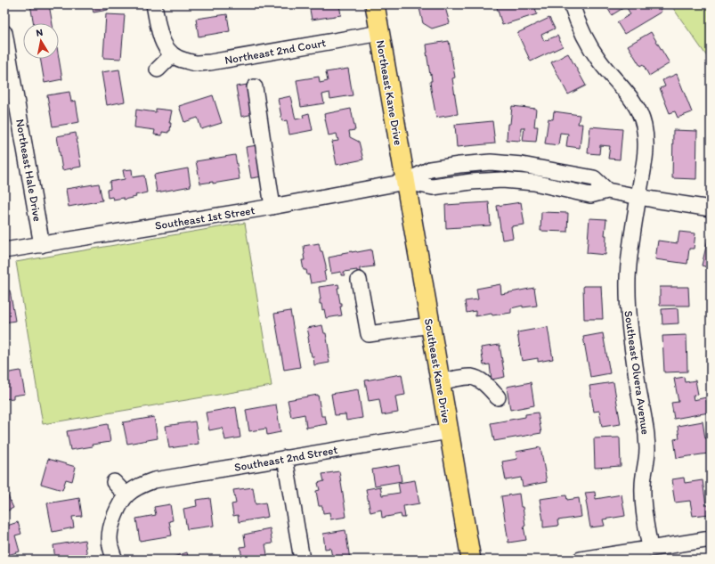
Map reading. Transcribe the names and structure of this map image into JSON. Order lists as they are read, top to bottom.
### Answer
{
  "streets": {
    "main road": ["Northeast Kane Drive", "Southeast Kane Drive"],
    "street": [
      "Northeast 2nd Court",
      "Northeast Hale Drive",
      "Southeast 1st Street",
      "Southeast Olvera Avenue",
      "Southeast 2nd Street"
    ]
  },
  "crossings": [
    ["Northeast 2nd Court", "Northeast Kane Drive"],
    ["Northeast Kane Drive", "Southeast 1st Street"],
    ["Northeast Kane Drive", "Southeast Kane Drive"],
    ["Northeast Hale Drive", "Southeast 1st Street"],
    ["Southeast 1st Street", "Southeast Kane Drive"],
    ["Southeast 1st Street", "Southeast Olvera Avenue"],
    ["Southeast Kane Drive", "Southeast 2nd Street"]
  ],
  "north": "top"
}
